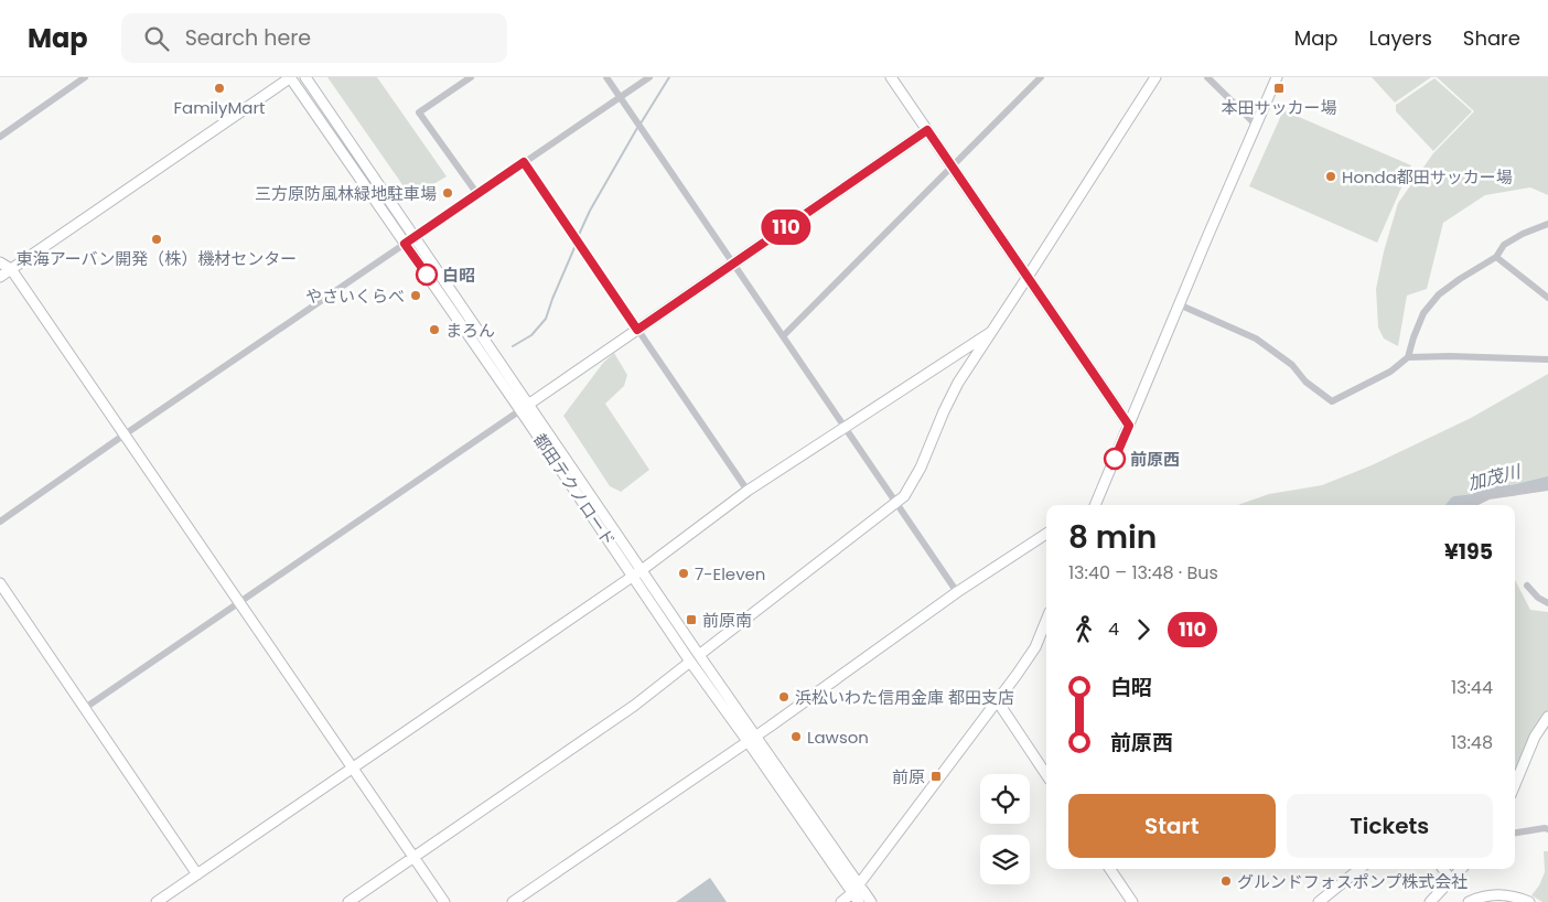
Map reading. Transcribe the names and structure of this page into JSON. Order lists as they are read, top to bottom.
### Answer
{
  "streets": {
    "street": ["都田テクノロード"]
  },
  "water": ["加茂川"],
  "places": {
    "other": [
      "FamilyMart",
      "Honda都田サッカー場",
      "三方原防風林緑地駐車場",
      "東海アーバン開発（株）機材センター",
      "白昭",
      "やさいくらべ",
      "まろん",
      "前原西",
      "7-Eleven",
      "浜松いわた信用金庫 都田支店",
      "Lawson",
      "グルンドフォスポンプ株式会社"
    ],
    "transit": ["本田サッカー場", "前原南", "前原"]
  },
  "lines": ["bus line 110"],
  "page": {
    "header": "Map",
    "search": "Search here",
    "nav": ["Map", "Layers", "Share"],
    "on_map": "110",
    "heading": ["8 min", "13:40 – 13:48 · Bus", "¥195"],
    "legs": ["4", "110"],
    "list": [
      {
        "name": "白昭",
        "value": "13:44"
      },
      {
        "name": "前原西",
        "value": "13:48"
      }
    ],
    "buttons": ["Start", "Tickets"]
  }
}
